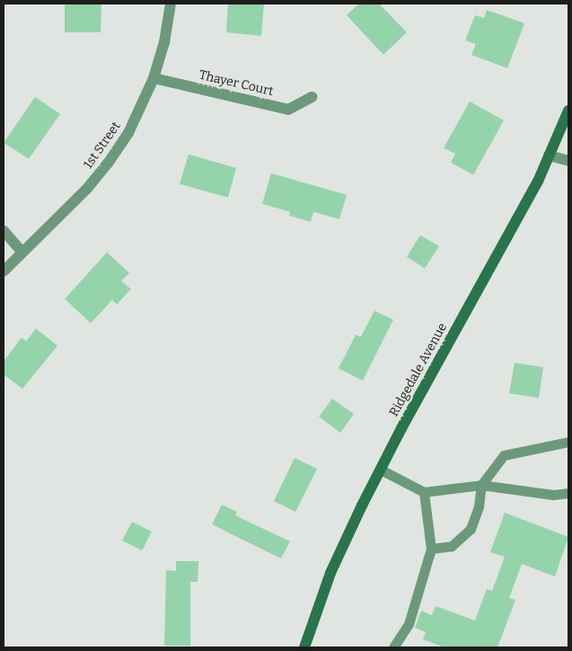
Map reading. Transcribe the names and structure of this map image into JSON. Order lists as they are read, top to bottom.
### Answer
{
  "streets": {
    "main road": ["Ridgedale Avenue"],
    "street": ["Thayer Court", "1st Street"]
  },
  "crossings": [
    ["Thayer Court", "1st Street"]
  ]
}
